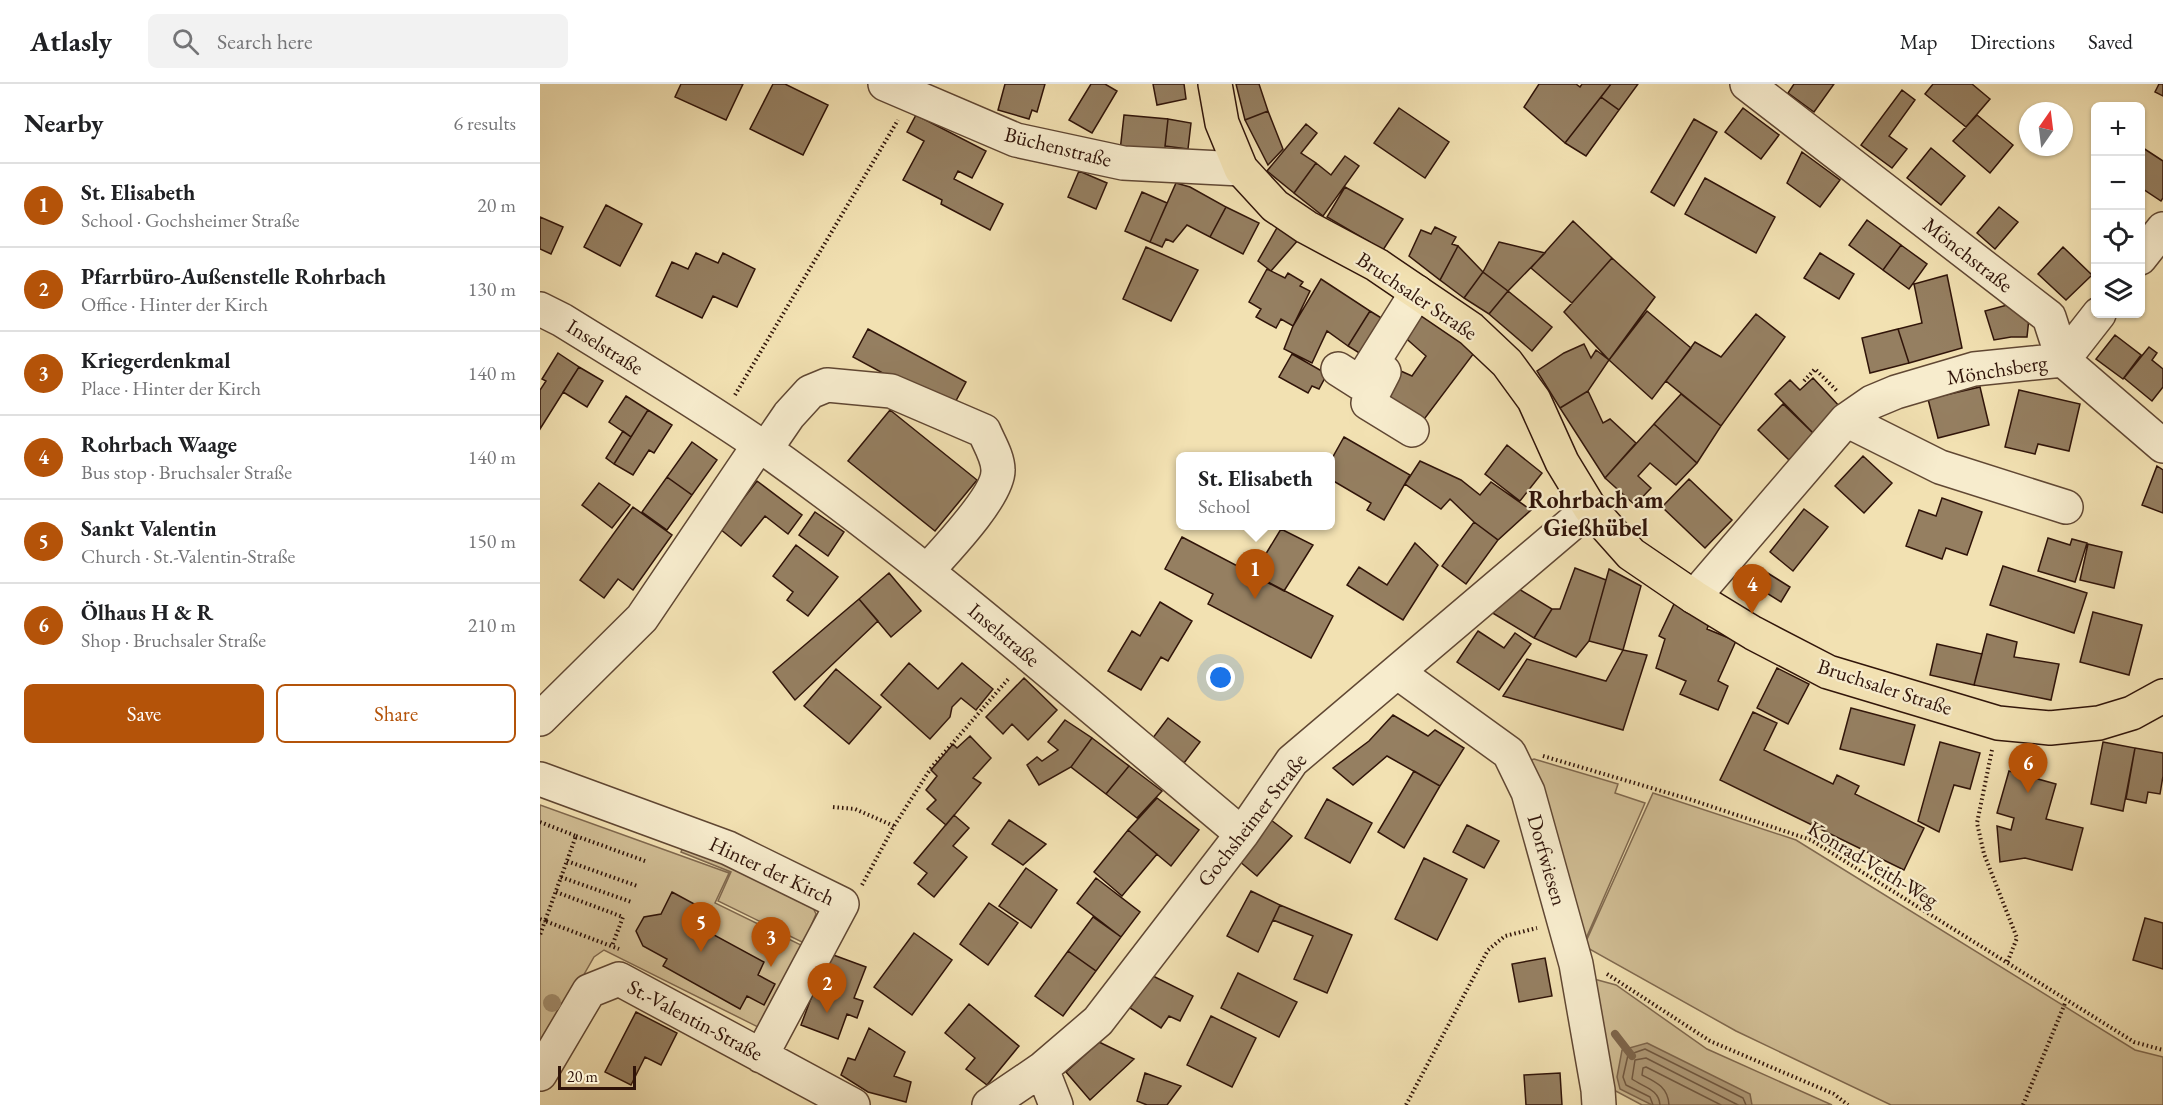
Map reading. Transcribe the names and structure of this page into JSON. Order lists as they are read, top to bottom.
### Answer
{
  "streets": {
    "main road": ["Bruchsaler Straße"],
    "street": [
      "Büchenstraße",
      "Mönchstraße",
      "Inselstraße",
      "Mönchsberg",
      "Gochsheimer Straße",
      "Dorfwiesen",
      "Hinter der Kirch",
      "St.-Valentin-Straße"
    ],
    "path": ["Konrad-Veith-Weg"]
  },
  "crossings": [
    ["Büchenstraße", "Bruchsaler Straße"],
    ["Mönchstraße", "Mönchsberg"],
    ["Bruchsaler Straße", "Mönchsberg"],
    ["Bruchsaler Straße", "Gochsheimer Straße"],
    ["Inselstraße", "Gochsheimer Straße"],
    ["Gochsheimer Straße", "Dorfwiesen"],
    ["Dorfwiesen", "Konrad-Veith-Weg"],
    ["Hinter der Kirch", "St.-Valentin-Straße"]
  ],
  "districts": ["Rohrbach am Gießhübel"],
  "scale_bar": "20 m",
  "north": "top",
  "page": {
    "header": "Atlasly",
    "search": "Search here",
    "nav": ["Map", "Directions", "Saved"],
    "heading": ["Nearby", "6 results"],
    "map_buttons": ["+", "−"],
    "list": [
      {
        "mark": "1",
        "name": "St. Elisabeth",
        "note": "School · Gochsheimer Straße",
        "value": "20 m"
      },
      {
        "mark": "2",
        "name": "Pfarrbüro-Außenstelle Rohrbach",
        "note": "Office · Hinter der Kirch",
        "value": "130 m"
      },
      {
        "mark": "3",
        "name": "Kriegerdenkmal",
        "note": "Place · Hinter der Kirch",
        "value": "140 m"
      },
      {
        "mark": "4",
        "name": "Rohrbach Waage",
        "note": "Bus stop · Bruchsaler Straße",
        "value": "140 m"
      },
      {
        "mark": "5",
        "name": "Sankt Valentin",
        "note": "Church · St.-Valentin-Straße",
        "value": "150 m"
      },
      {
        "mark": "6",
        "name": "Ölhaus H & R",
        "note": "Shop · Bruchsaler Straße",
        "value": "210 m"
      }
    ],
    "popup": ["St. Elisabeth", "School"],
    "pins": [
      "1",
      "4",
      "6",
      "5",
      "3",
      "2"
    ],
    "buttons": ["Save", "Share"],
    "scale": "20 m"
  }
}
